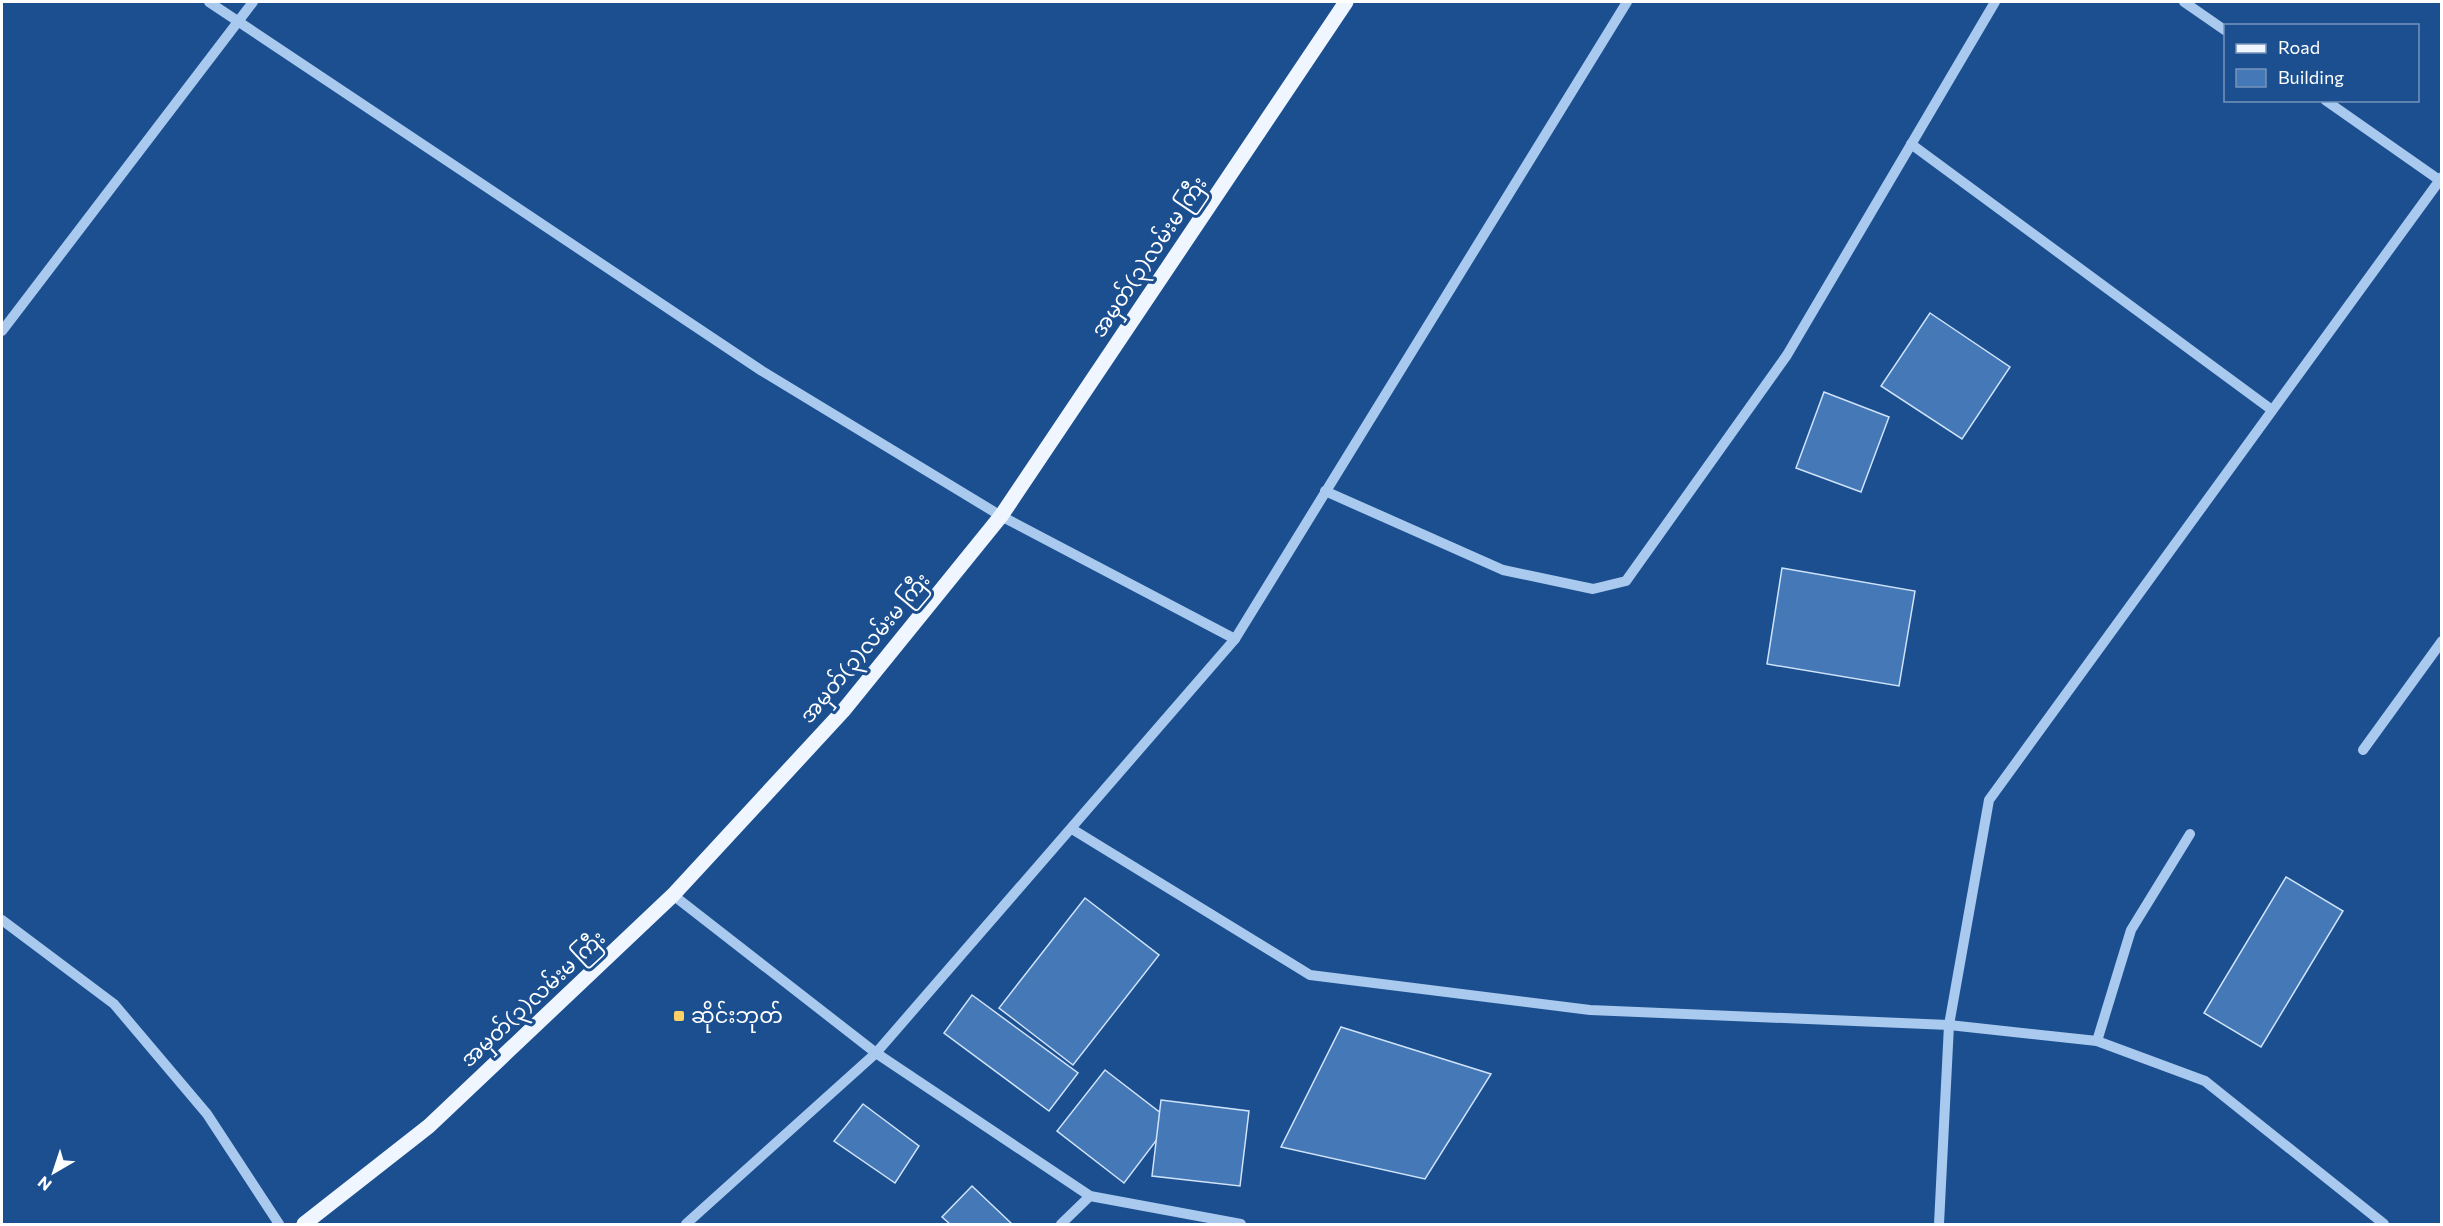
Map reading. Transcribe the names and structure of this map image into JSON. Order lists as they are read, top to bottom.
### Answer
{
  "streets": {
    "main road": ["အမှတ်(၃)လမ်းမ ကြီး"]
  },
  "places": {
    "transit": ["ဆိုင်းဘုတ်"]
  },
  "legend": ["Road", "Building"],
  "north": "bottom left"
}
